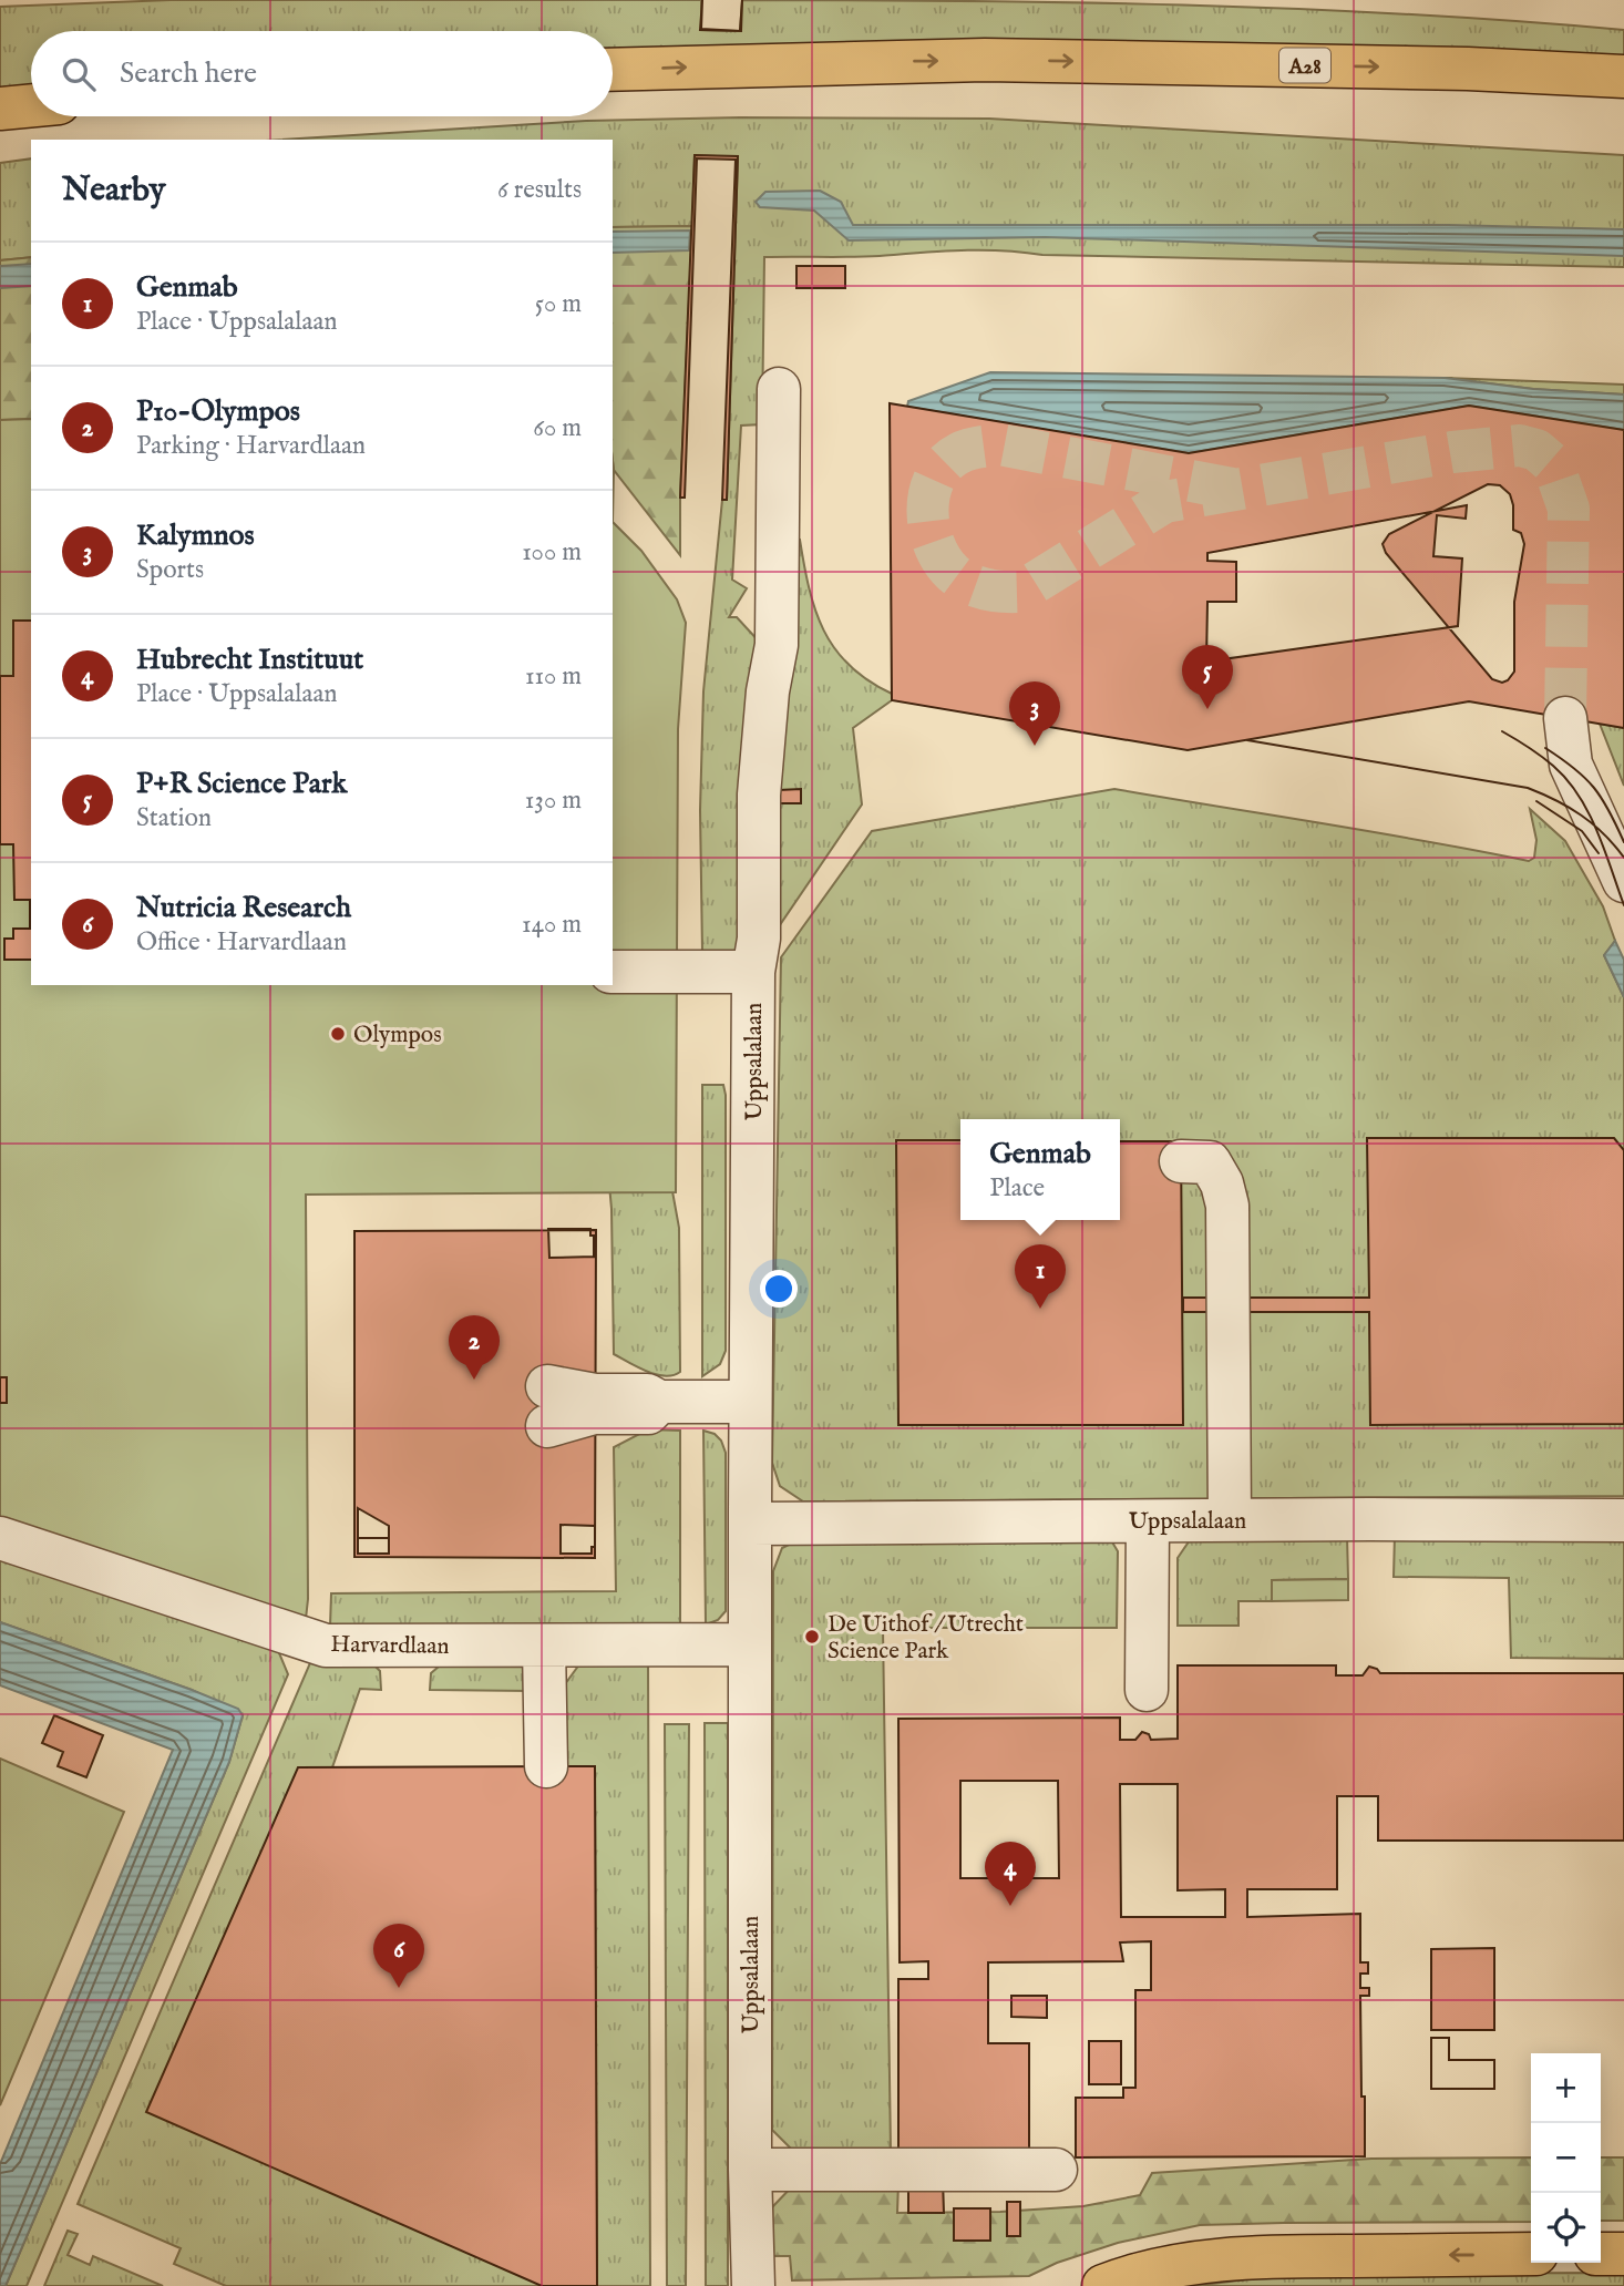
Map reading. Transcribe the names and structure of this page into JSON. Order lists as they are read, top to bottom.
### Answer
{
  "streets": {
    "main road": ["A28"],
    "street": ["Uppsalalaan", "Harvardlaan"]
  },
  "crossings": [
    ["Uppsalalaan", "Harvardlaan"]
  ],
  "places": ["Olympos", "De Uithof / Utrecht Science Park"],
  "page": {
    "search": "Search here",
    "heading": ["Nearby", "6 results"],
    "list": [
      {
        "mark": "1",
        "name": "Genmab",
        "note": "Place · Uppsalalaan",
        "value": "50 m"
      },
      {
        "mark": "2",
        "name": "P10-Olympos",
        "note": "Parking · Harvardlaan",
        "value": "60 m"
      },
      {
        "mark": "3",
        "name": "Kalymnos",
        "note": "Sports",
        "value": "100 m"
      },
      {
        "mark": "4",
        "name": "Hubrecht Instituut",
        "note": "Place · Uppsalalaan",
        "value": "110 m"
      },
      {
        "mark": "5",
        "name": "P+R Science Park",
        "note": "Station",
        "value": "130 m"
      },
      {
        "mark": "6",
        "name": "Nutricia Research",
        "note": "Office · Harvardlaan",
        "value": "140 m"
      }
    ],
    "pins": [
      "5",
      "3",
      "1",
      "2",
      "4",
      "6"
    ],
    "popup": ["Genmab", "Place"],
    "map_buttons": ["+", "−"]
  }
}
